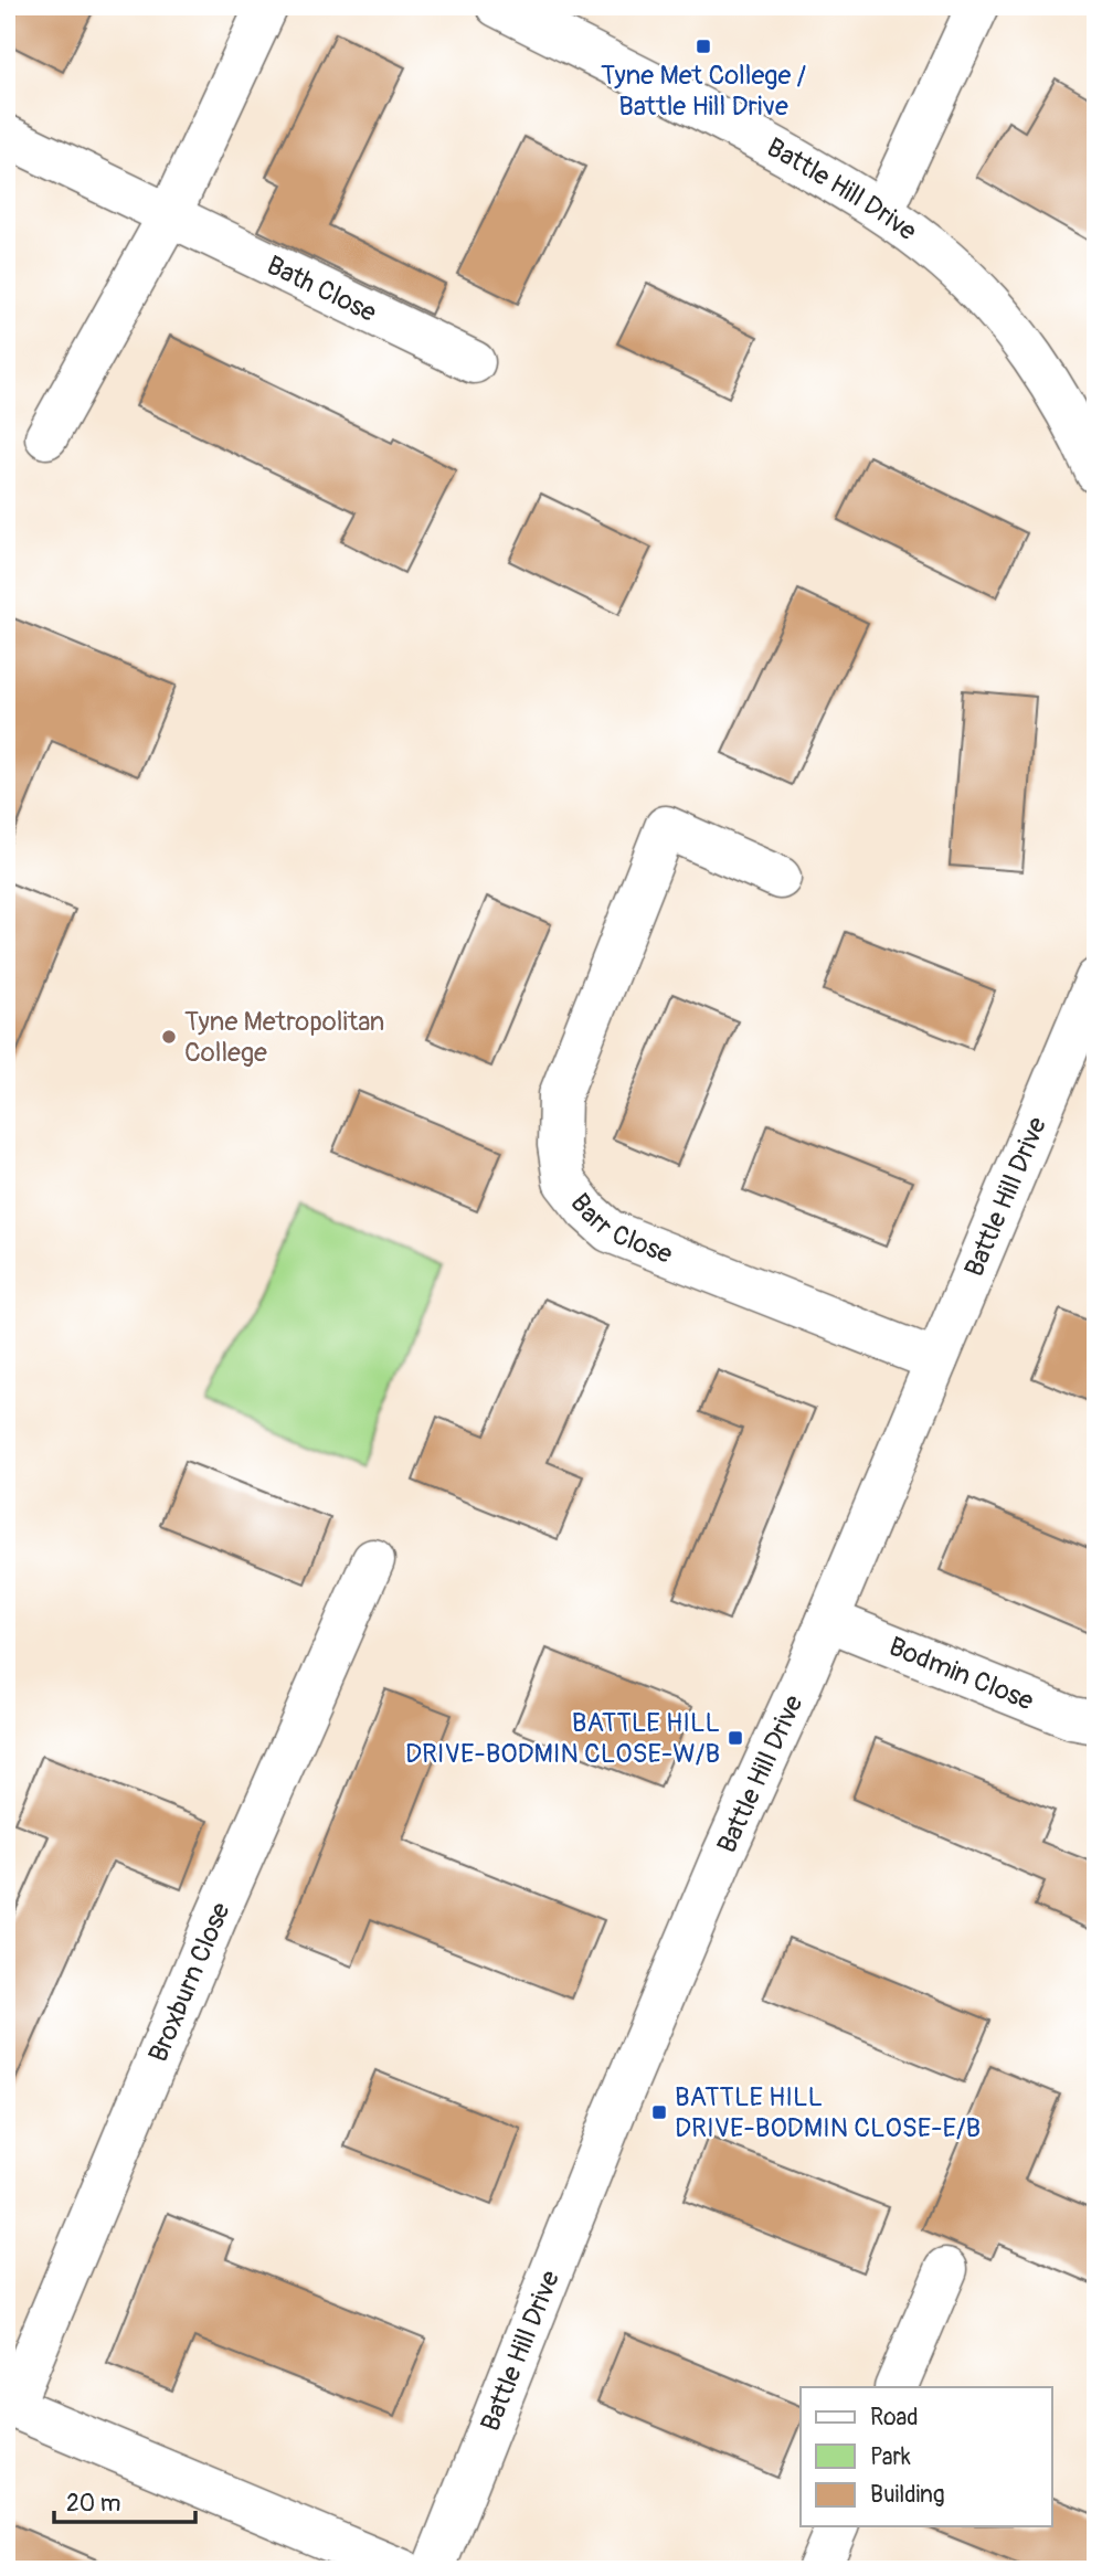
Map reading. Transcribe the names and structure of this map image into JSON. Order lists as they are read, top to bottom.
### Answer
{
  "streets": {
    "street": [
      "Battle Hill Drive",
      "Bath Close",
      "Barr Close",
      "Bodmin Close",
      "Broxburn Close"
    ]
  },
  "crossings": [
    ["Battle Hill Drive", "Barr Close"],
    ["Battle Hill Drive", "Bodmin Close"]
  ],
  "places": {
    "transit": ["Tyne Met College / Battle Hill Drive", "BATTLE HILL DRIVE-BODMIN CLOSE-W/B", "BATTLE HILL DRIVE-BODMIN CLOSE-E/B"],
    "other": ["Tyne Metropolitan College"]
  },
  "legend": ["Road", "Park", "Building"],
  "scale_bar": "20 m"
}
